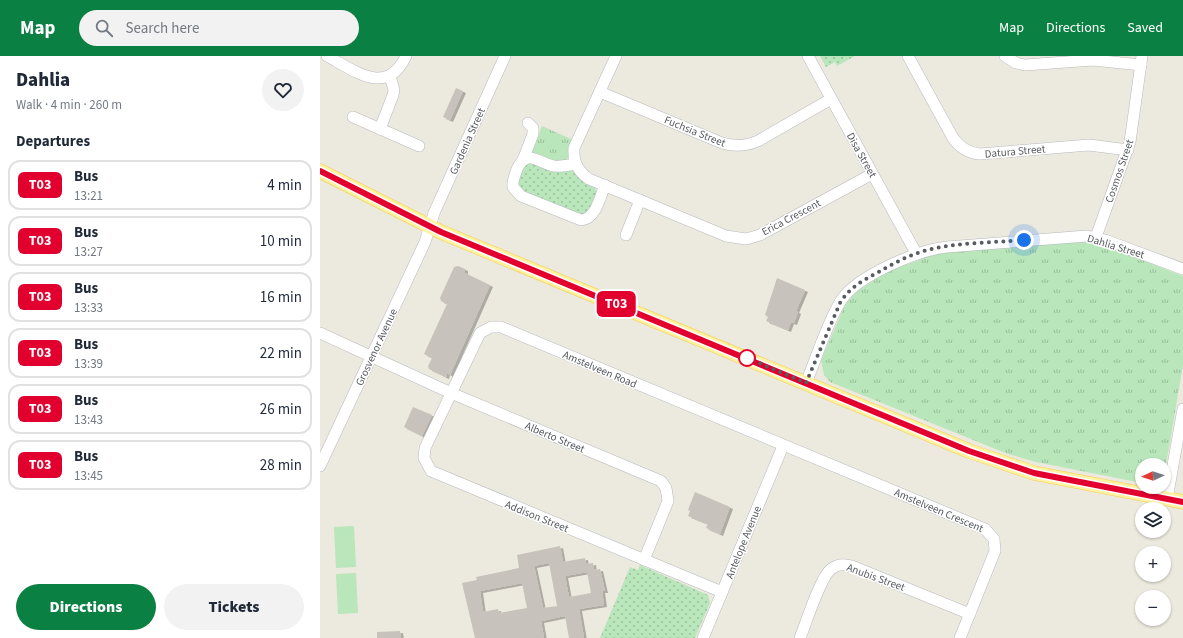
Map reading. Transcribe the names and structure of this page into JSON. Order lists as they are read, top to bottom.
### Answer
{
  "streets": {
    "street": [
      "Fuchsia Street",
      "Gardenia Street",
      "Datura Street",
      "Disa Street",
      "Cosmos Street",
      "Erica Crescent",
      "Dahlia Street",
      "Grosvenor Avenue",
      "Amstelveen Road",
      "Alberto Street",
      "Amstelveen Crescent",
      "Addison Street",
      "Antelope Avenue",
      "Anubis Street"
    ]
  },
  "crossings": [
    ["Fuchsia Street", "Disa Street"],
    ["Gardenia Street", "Grosvenor Avenue"],
    ["Datura Street", "Cosmos Street"],
    ["Disa Street", "Erica Crescent"],
    ["Disa Street", "Dahlia Street"],
    ["Cosmos Street", "Dahlia Street"],
    ["Grosvenor Avenue", "Alberto Street"],
    ["Amstelveen Road", "Alberto Street"],
    ["Amstelveen Road", "Amstelveen Crescent"],
    ["Amstelveen Road", "Addison Street"],
    ["Amstelveen Road", "Antelope Avenue"],
    ["Alberto Street", "Addison Street"],
    ["Amstelveen Crescent", "Antelope Avenue"],
    ["Amstelveen Crescent", "Anubis Street"],
    ["Addison Street", "Antelope Avenue"]
  ],
  "lines": ["bus line T03"],
  "north": "left",
  "page": {
    "header": "Map",
    "search": "Search here",
    "nav": ["Map", "Directions", "Saved"],
    "heading": [
      ["Dahlia", "Walk · 4 min · 260 m"],
      "Departures"
    ],
    "on_map": "T03",
    "list": [
      {
        "mark": "T03",
        "name": "Bus",
        "note": "13:21",
        "value": "4 min"
      },
      {
        "mark": "T03",
        "name": "Bus",
        "note": "13:27",
        "value": "10 min"
      },
      {
        "mark": "T03",
        "name": "Bus",
        "note": "13:33",
        "value": "16 min"
      },
      {
        "mark": "T03",
        "name": "Bus",
        "note": "13:39",
        "value": "22 min"
      },
      {
        "mark": "T03",
        "name": "Bus",
        "note": "13:43",
        "value": "26 min"
      },
      {
        "mark": "T03",
        "name": "Bus",
        "note": "13:45",
        "value": "28 min"
      }
    ],
    "map_buttons": ["+", "−"],
    "buttons": ["Directions", "Tickets"]
  }
}
